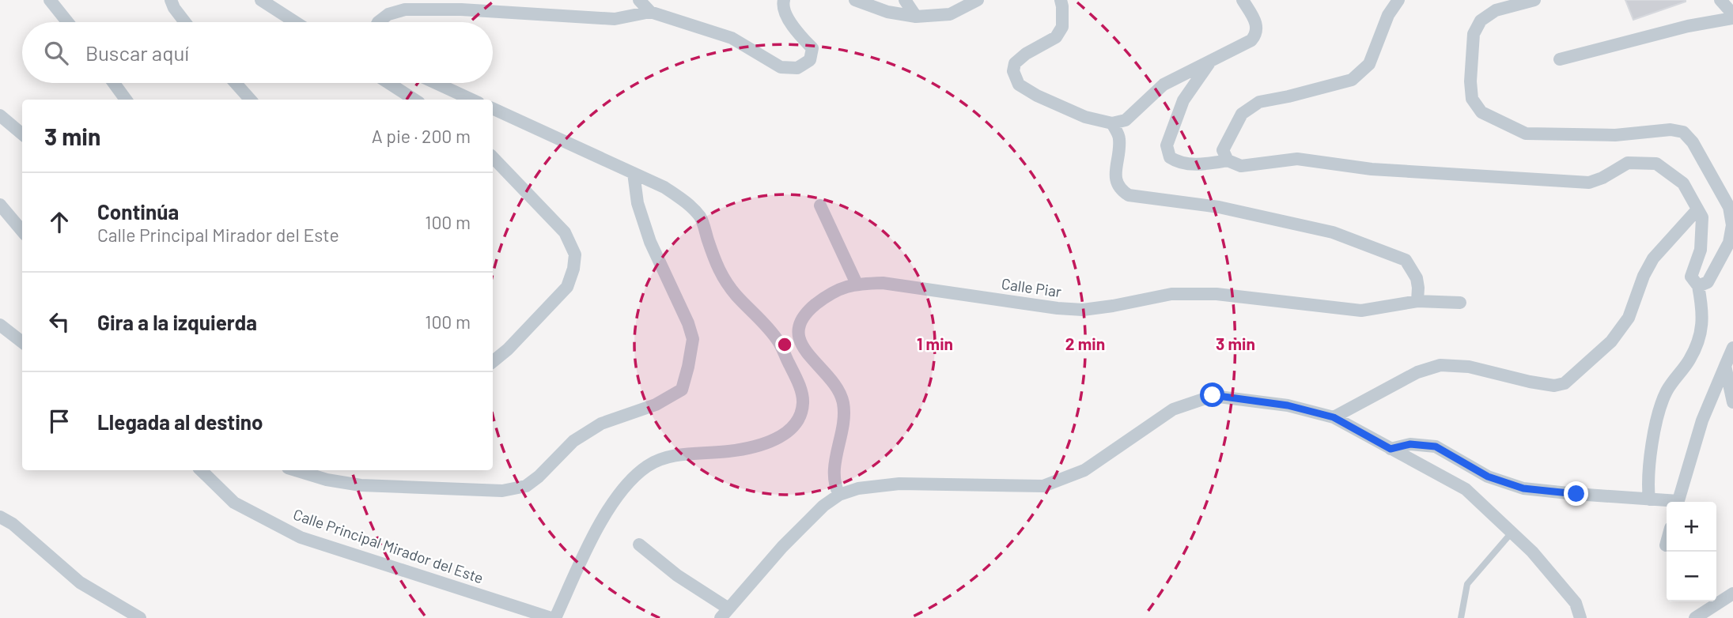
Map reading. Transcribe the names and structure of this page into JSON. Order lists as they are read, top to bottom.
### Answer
{
  "streets": {
    "street": ["Calle Piar", "Calle Principal Mirador del Este"]
  },
  "page": {
    "search": "Buscar aquí",
    "heading": ["3 min", "A pie · 200 m"],
    "list": [
      ["Continúa", "Calle Principal Mirador del Este", "100 m"],
      ["Gira a la izquierda", "100 m"],
      "Llegada al destino"
    ],
    "map_buttons": ["+", "−"]
  },
  "rings": ["1 min", "2 min", "3 min"]
}
